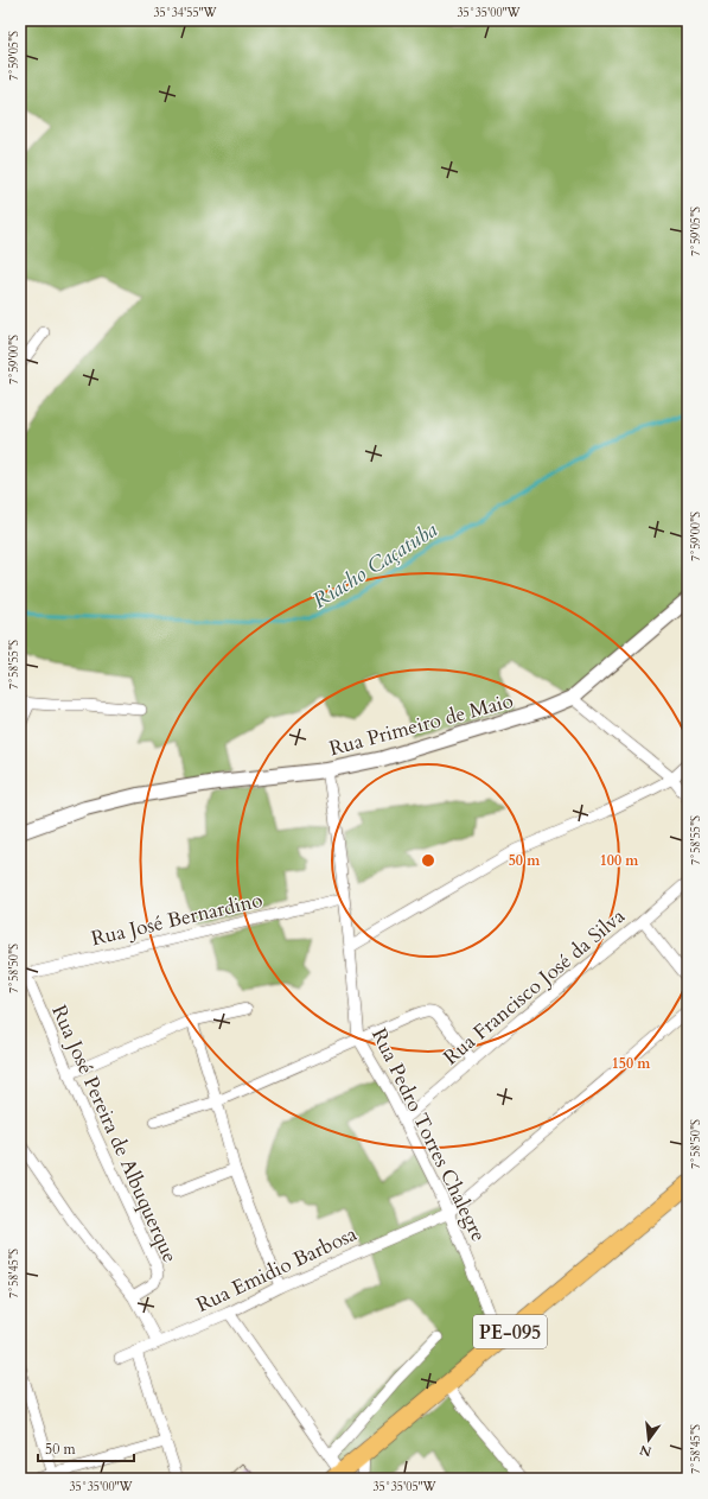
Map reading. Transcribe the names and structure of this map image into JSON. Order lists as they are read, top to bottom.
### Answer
{
  "streets": {
    "main road": ["PE-095"],
    "street": [
      "Rua Primeiro de Maio",
      "Rua José Bernardino",
      "Rua Francisco José da Silva",
      "Rua José Pereira de Albuquerque",
      "Rua Pedro Torres Chalegre",
      "Rua Emidio Barbosa"
    ]
  },
  "crossings": [
    ["Rua Primeiro de Maio", "Rua Pedro Torres Chalegre"],
    ["Rua José Bernardino", "Rua José Pereira de Albuquerque"],
    ["Rua José Bernardino", "Rua Pedro Torres Chalegre"],
    ["Rua Francisco José da Silva", "Rua Pedro Torres Chalegre"],
    ["Rua Pedro Torres Chalegre", "Rua Emidio Barbosa"],
    ["Rua Pedro Torres Chalegre", "PE-095"]
  ],
  "water": ["Riacho Caçatuba"],
  "scale_bar": "50 m",
  "north": "bottom",
  "coordinates": [
    "35°34'55\"W",
    "35°35'00\"W",
    "7°59'05\"S",
    "7°59'00\"S",
    "7°58'55\"S",
    "7°58'50\"S",
    "7°58'45\"S",
    "35°35'05\"W"
  ],
  "rings": ["50 m", "100 m", "150 m"]
}
